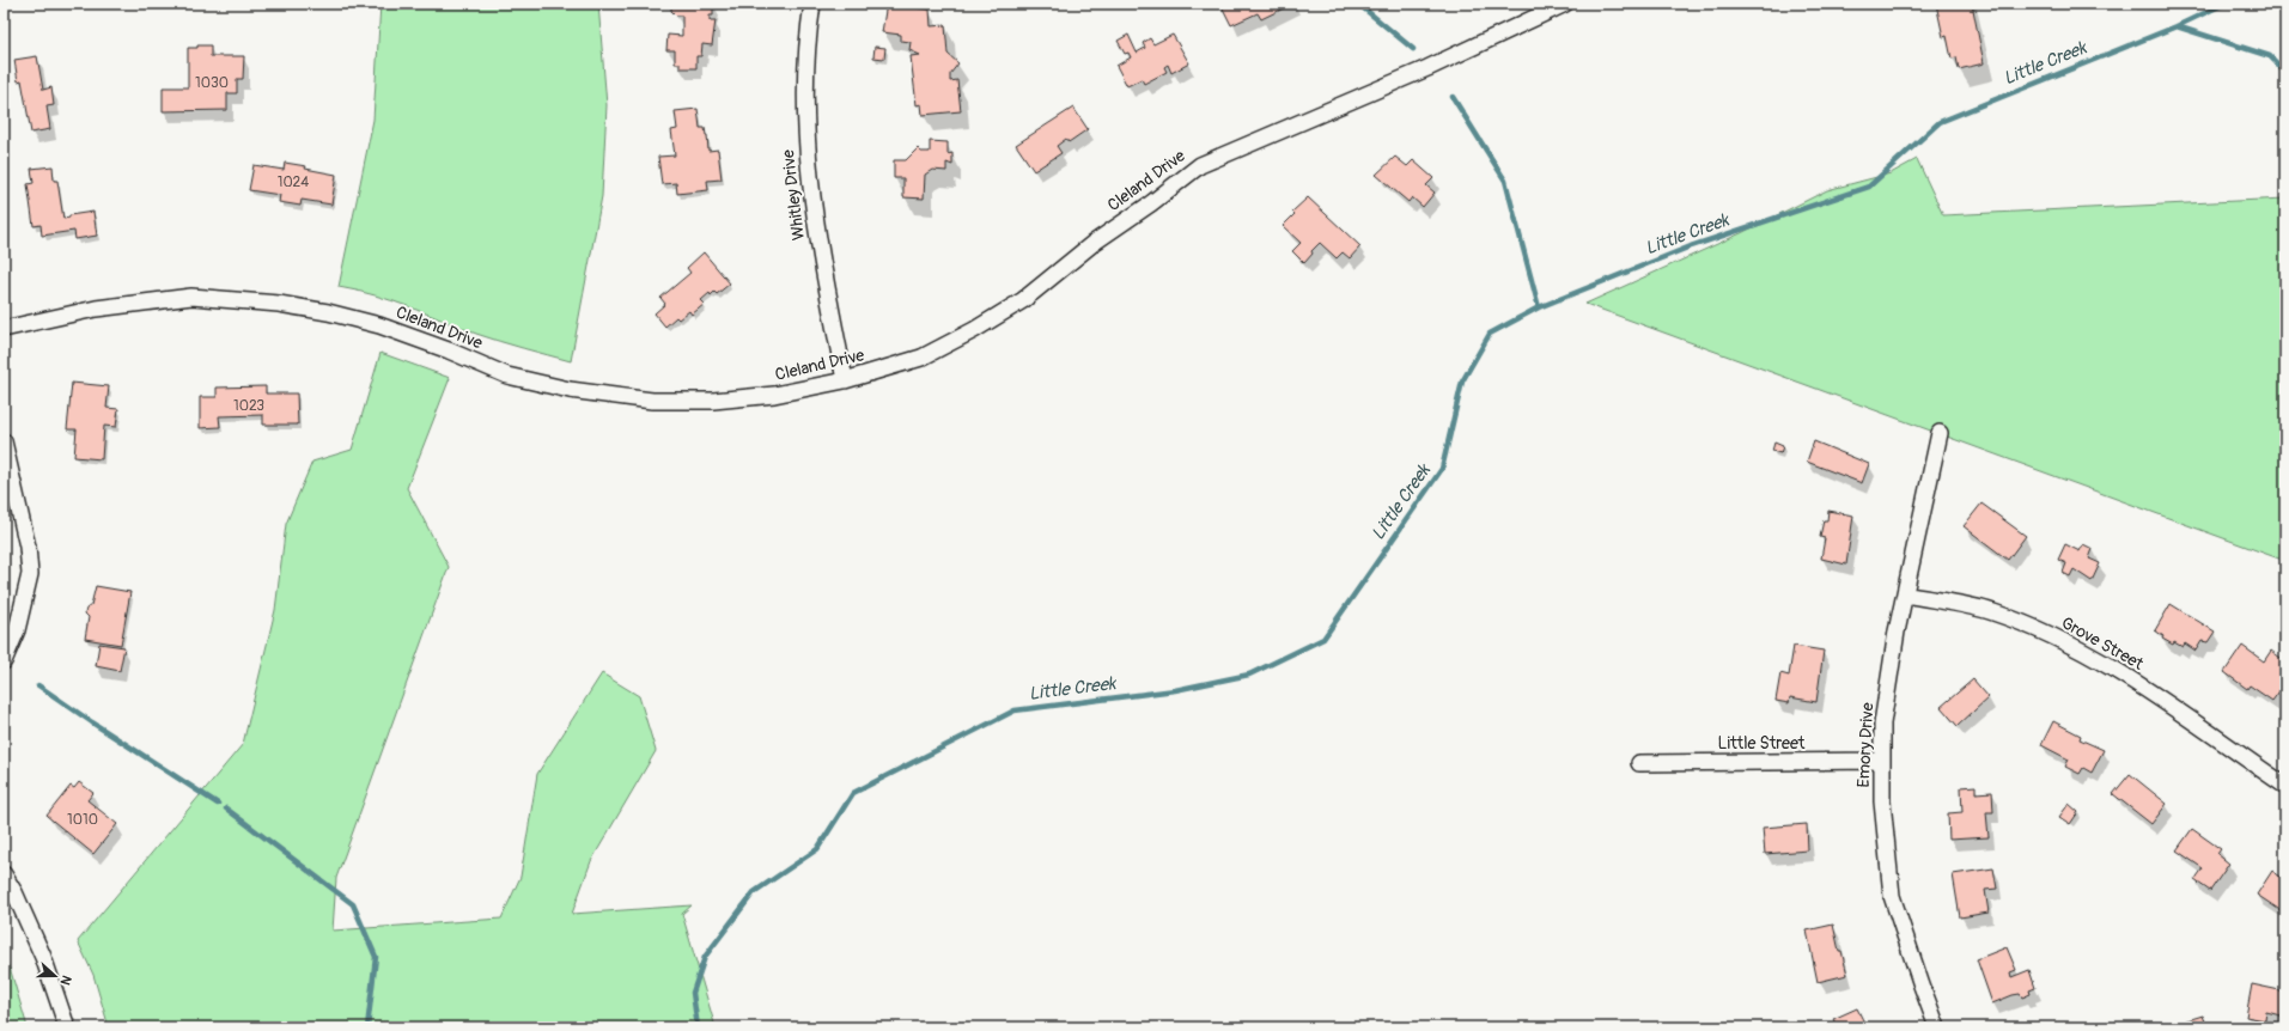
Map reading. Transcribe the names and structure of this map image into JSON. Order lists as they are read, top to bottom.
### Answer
{
  "streets": {
    "street": [
      "Cleland Drive",
      "Whitley Drive",
      "Grove Street",
      "Little Street",
      "Emory Drive"
    ]
  },
  "crossings": [
    ["Cleland Drive", "Whitley Drive"],
    ["Grove Street", "Emory Drive"],
    ["Little Street", "Emory Drive"]
  ],
  "water": ["Little Creek"],
  "house_numbers": [
    "1030",
    "1024",
    "1023",
    "1010"
  ],
  "north": "right"
}
